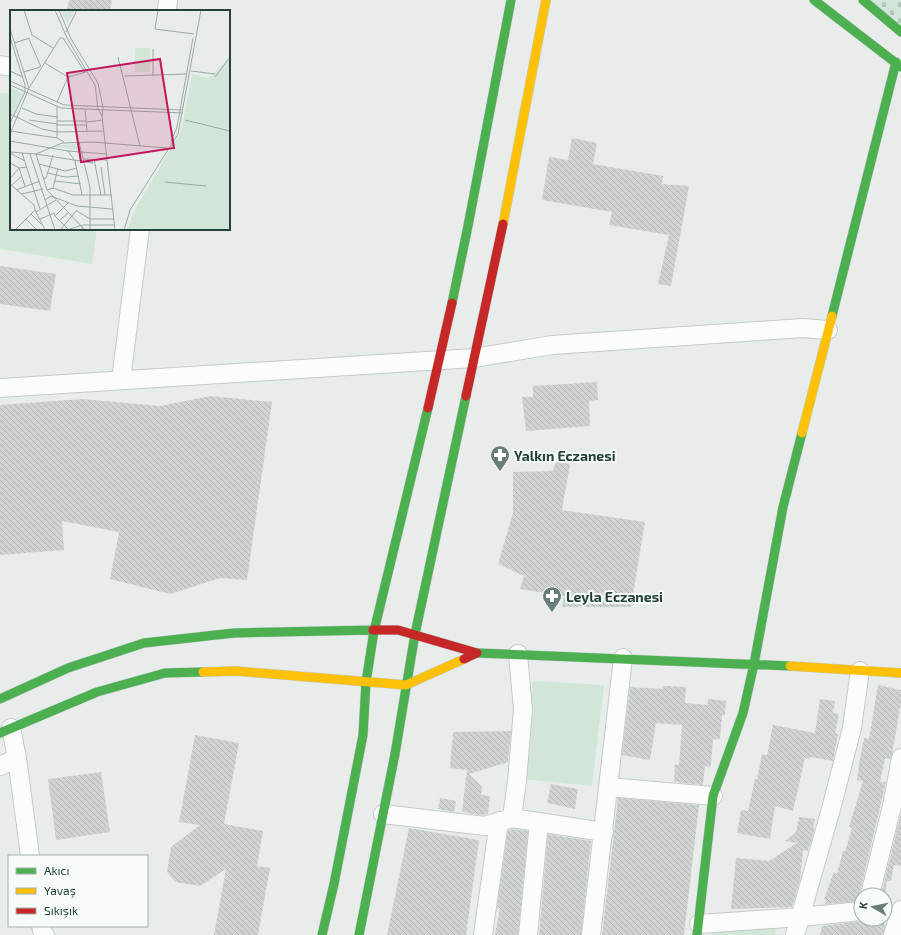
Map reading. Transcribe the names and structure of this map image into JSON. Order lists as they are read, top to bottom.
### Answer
{
  "places": {
    "pharmacy": ["Yalkın Eczanesi", "Leyla Eczanesi"]
  },
  "legend": ["Akıcı", "Yavaş", "Sıkışık"],
  "north": "left"
}
